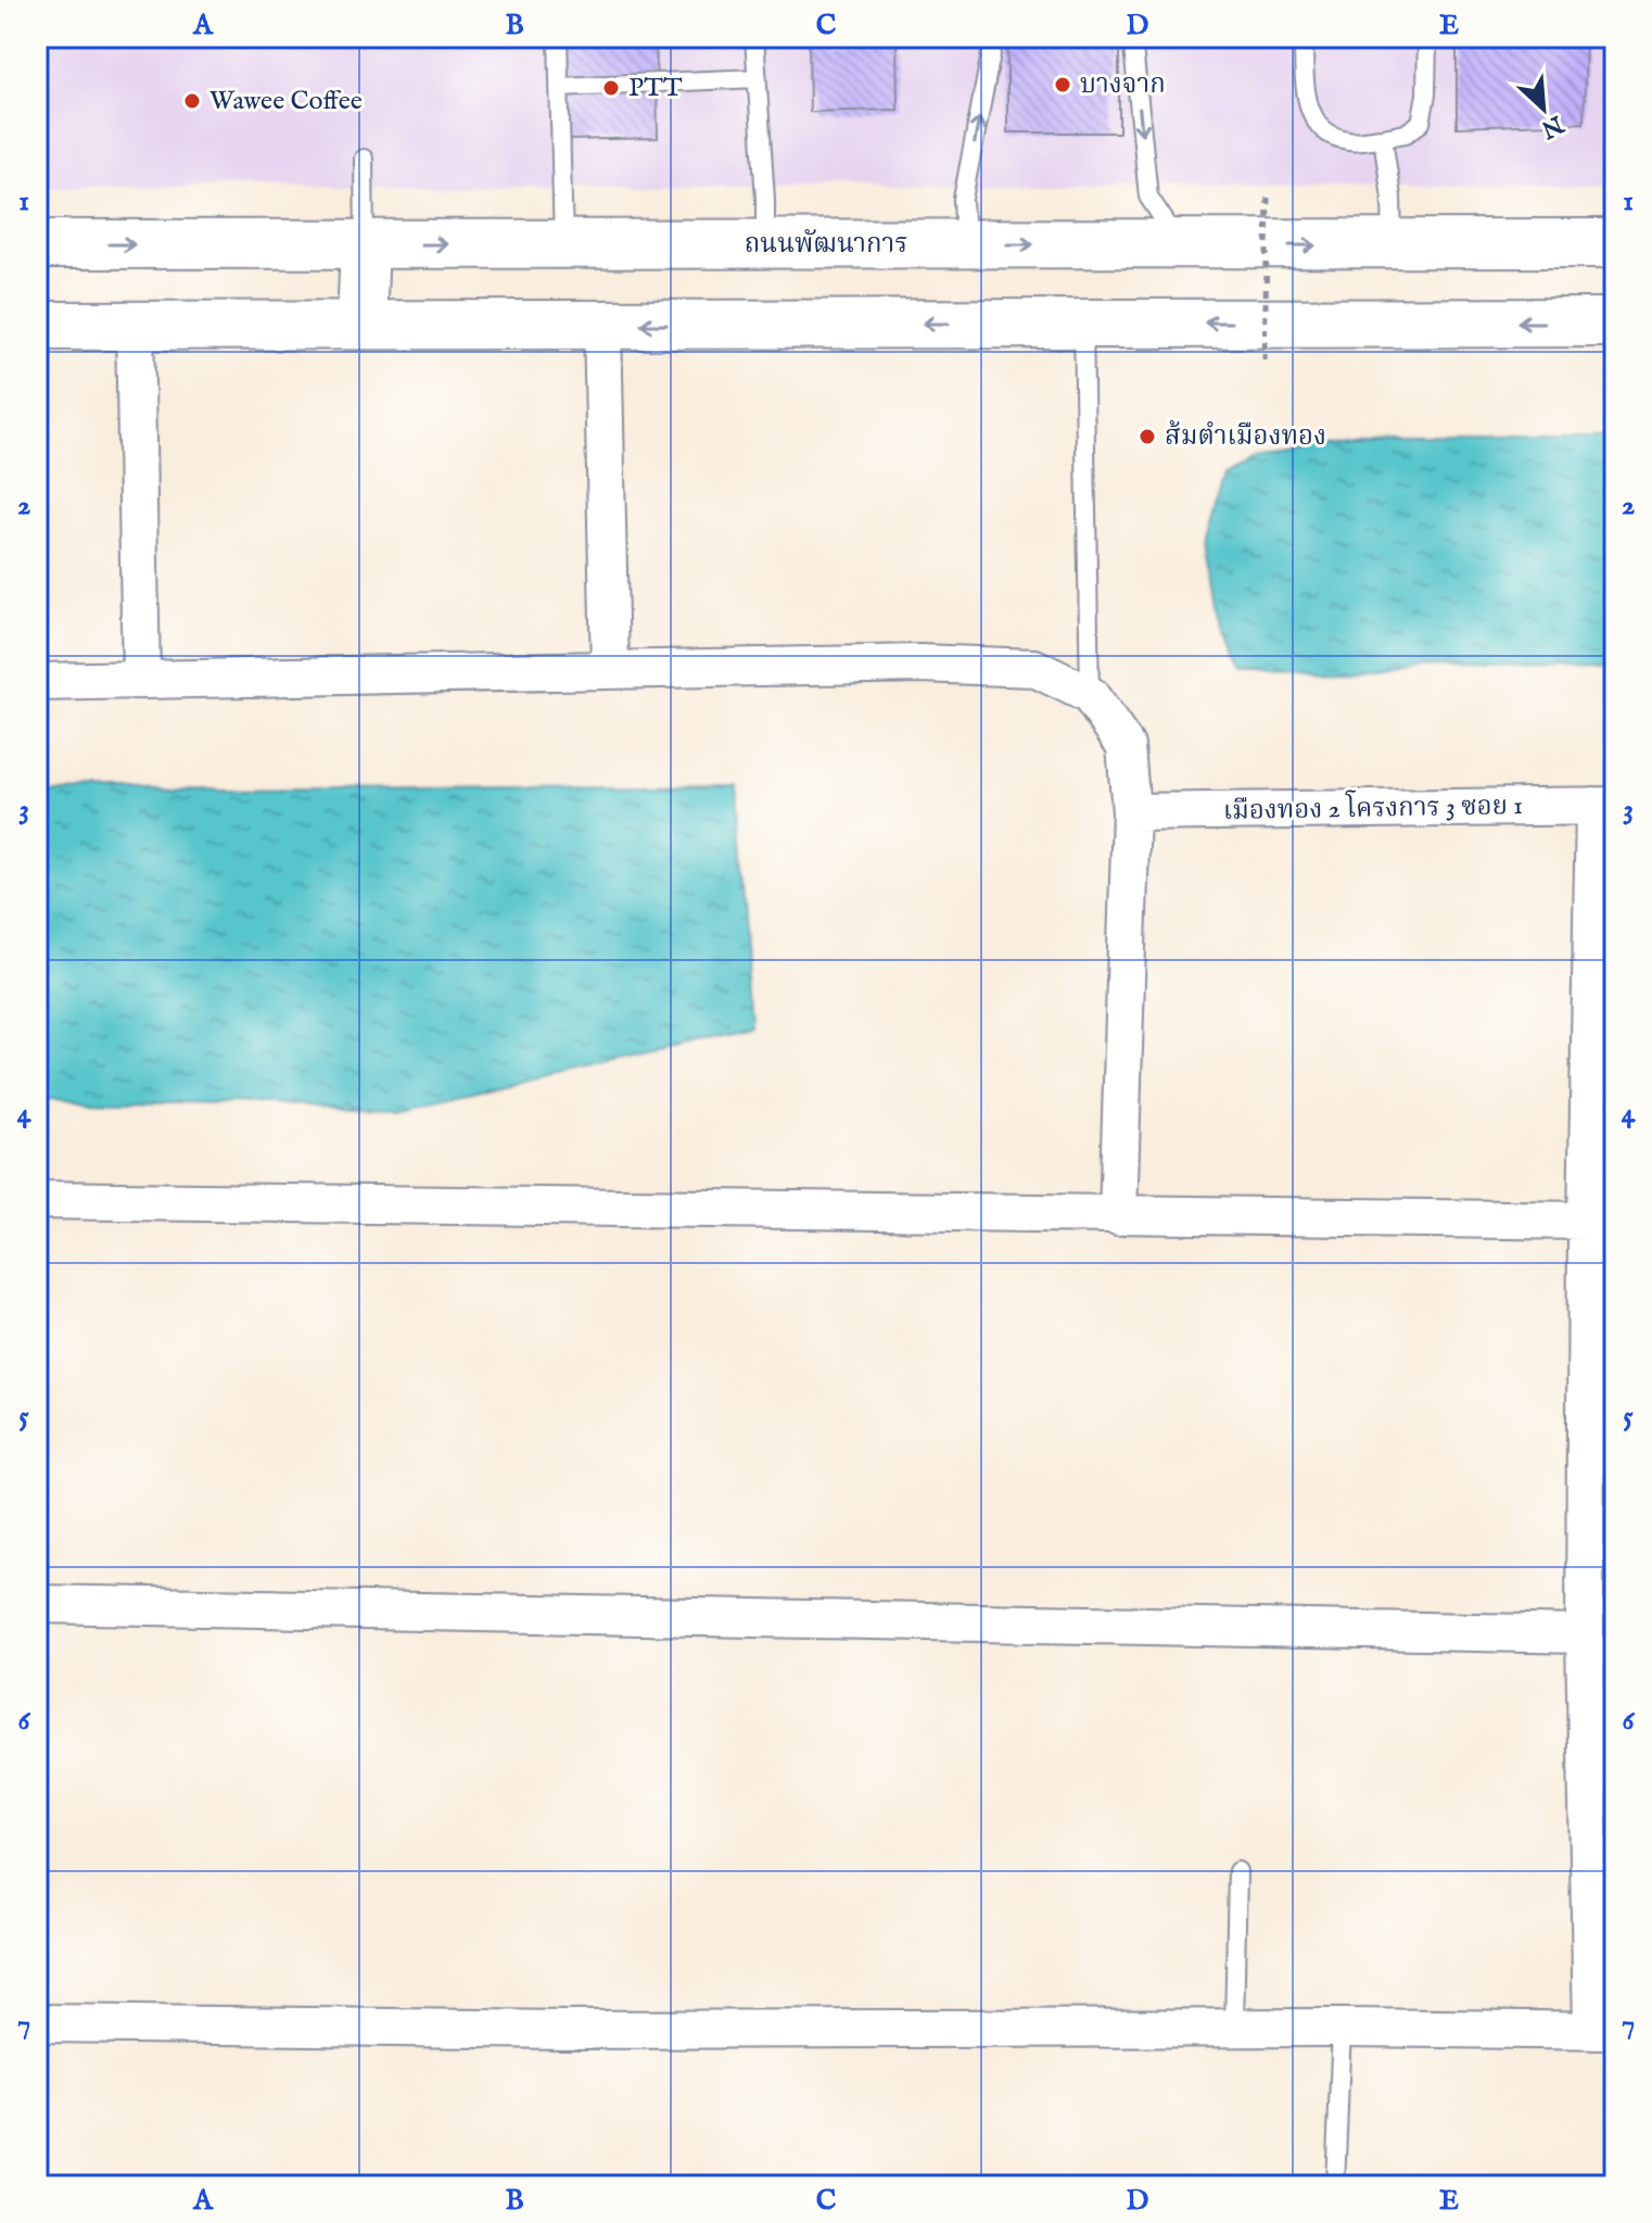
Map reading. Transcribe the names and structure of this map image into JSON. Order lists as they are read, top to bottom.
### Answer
{
  "streets": {
    "main road": ["ถนนพัฒนาการ"],
    "street": ["เมืองทอง 2 โครงการ 3 ซอย 1"]
  },
  "places": [
    "บางจาก",
    "PTT",
    "Wawee Coffee",
    "ส้มตำเมืองทอง"
  ],
  "north": "bottom right",
  "grid": {
    "columns": [
      "A",
      "B",
      "C",
      "D",
      "E"
    ],
    "rows": [
      "1",
      "2",
      "3",
      "4",
      "5",
      "6",
      "7"
    ]
  }
}
